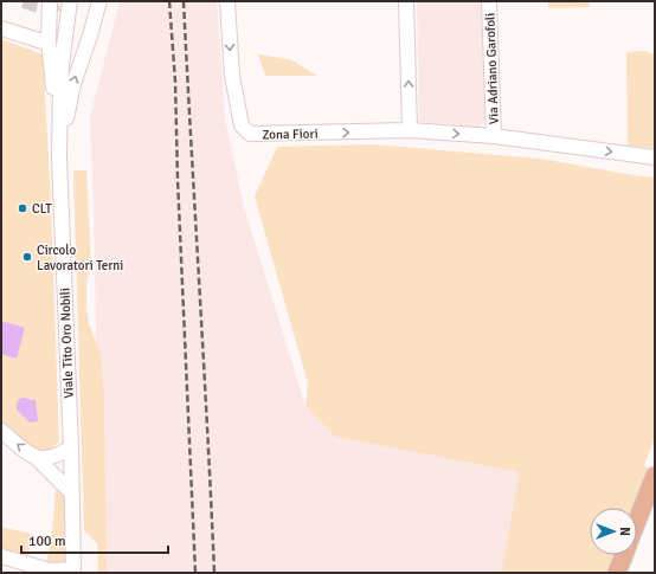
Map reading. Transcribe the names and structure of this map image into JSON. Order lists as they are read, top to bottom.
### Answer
{
  "streets": {
    "street": ["Via Adriano Garofoli", "Zona Fiori", "Viale Tito Oro Nobili"]
  },
  "crossings": [
    ["Via Adriano Garofoli", "Zona Fiori"]
  ],
  "one_way": ["Zona Fiori"],
  "places": ["CLT", "Circolo Lavoratori Terni"],
  "scale_bar": "100 m",
  "north": "right"
}
